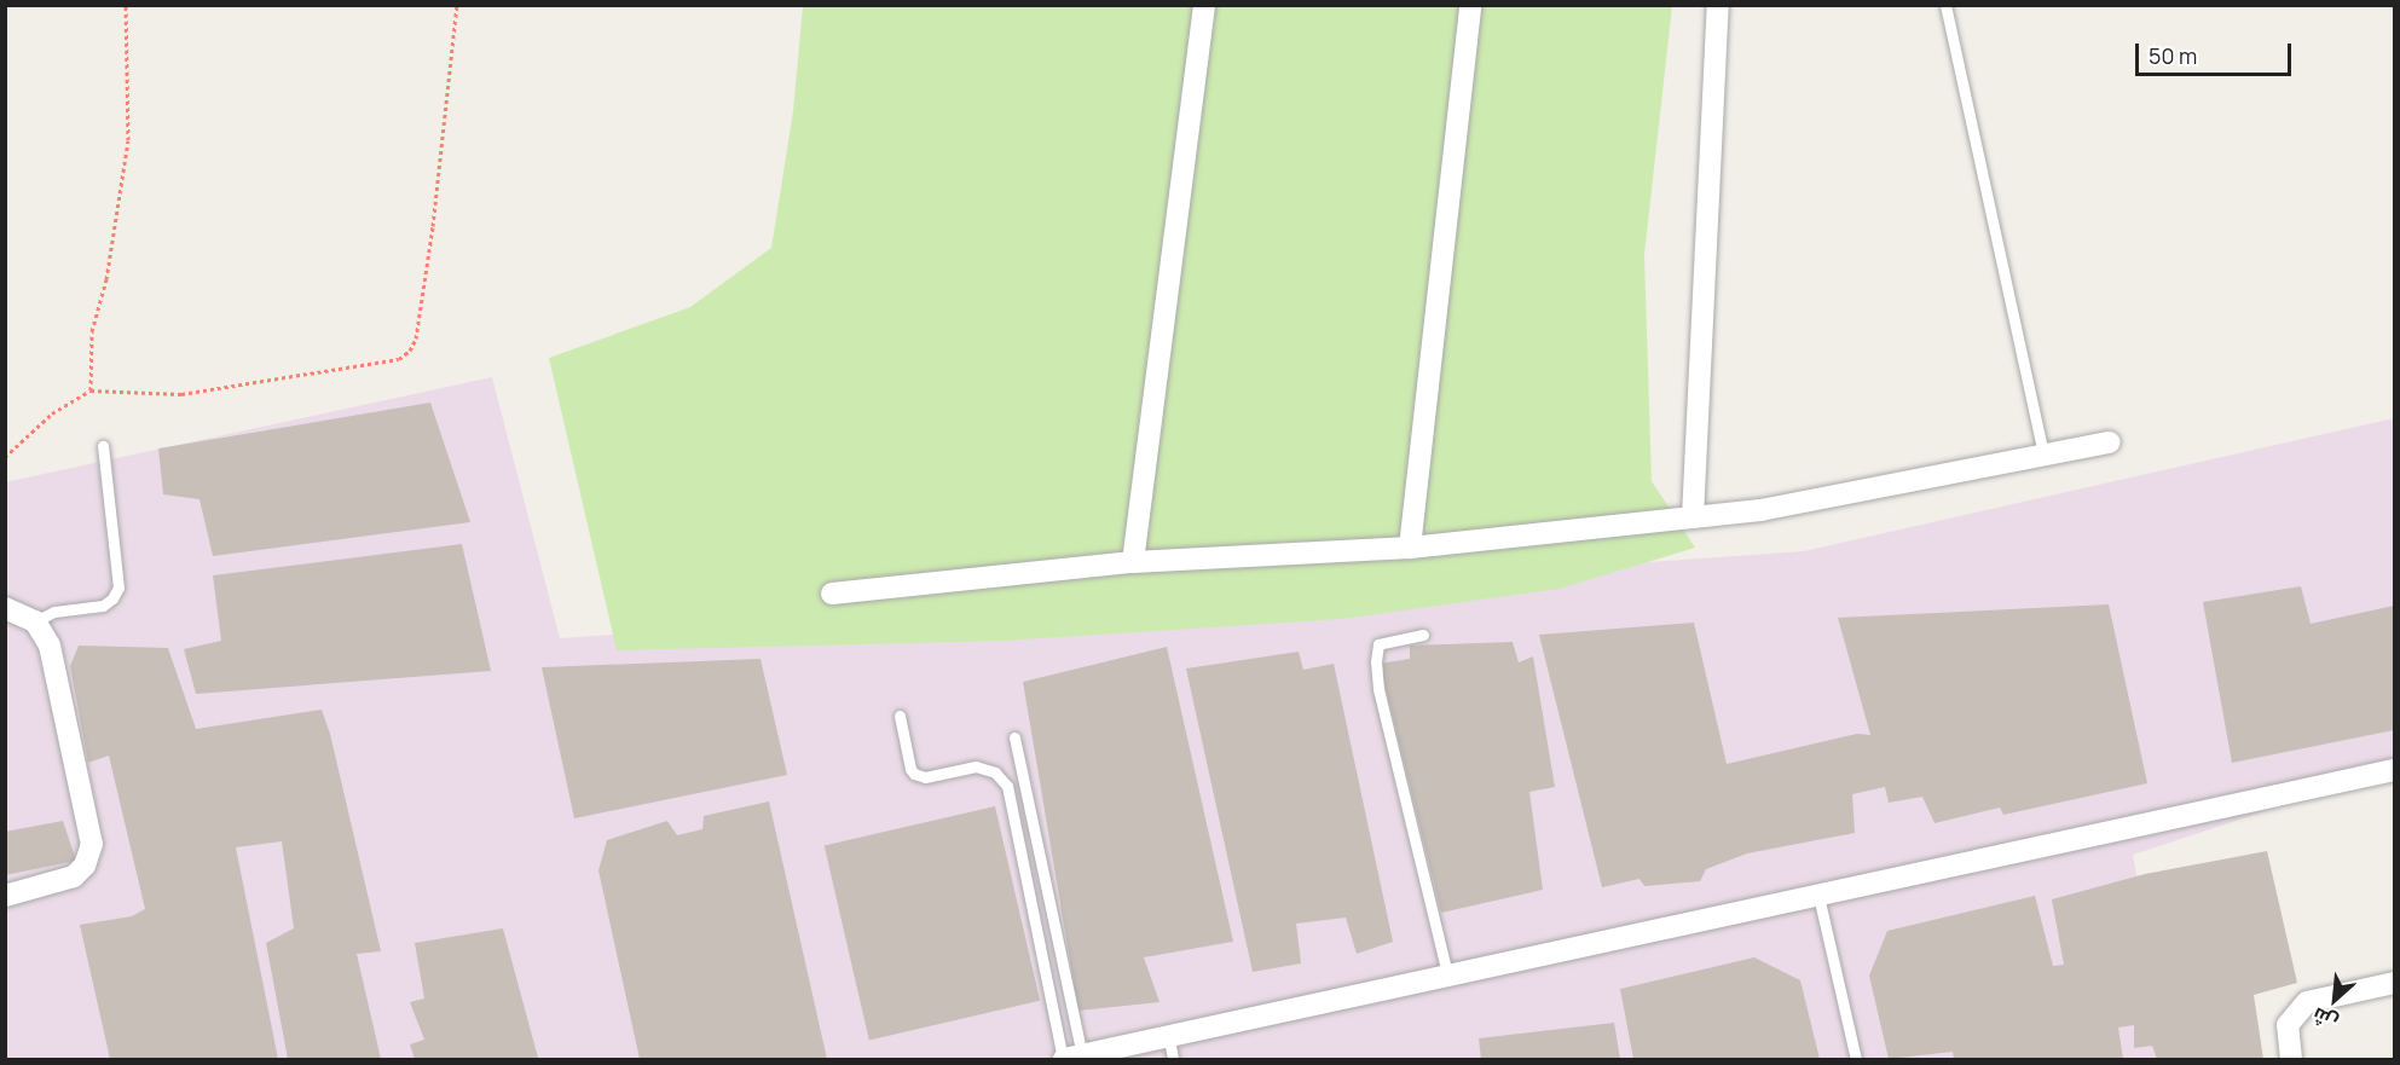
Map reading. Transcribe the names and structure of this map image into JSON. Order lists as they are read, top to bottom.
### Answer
{
  "scale_bar": "50 m",
  "north": "bottom left"
}
